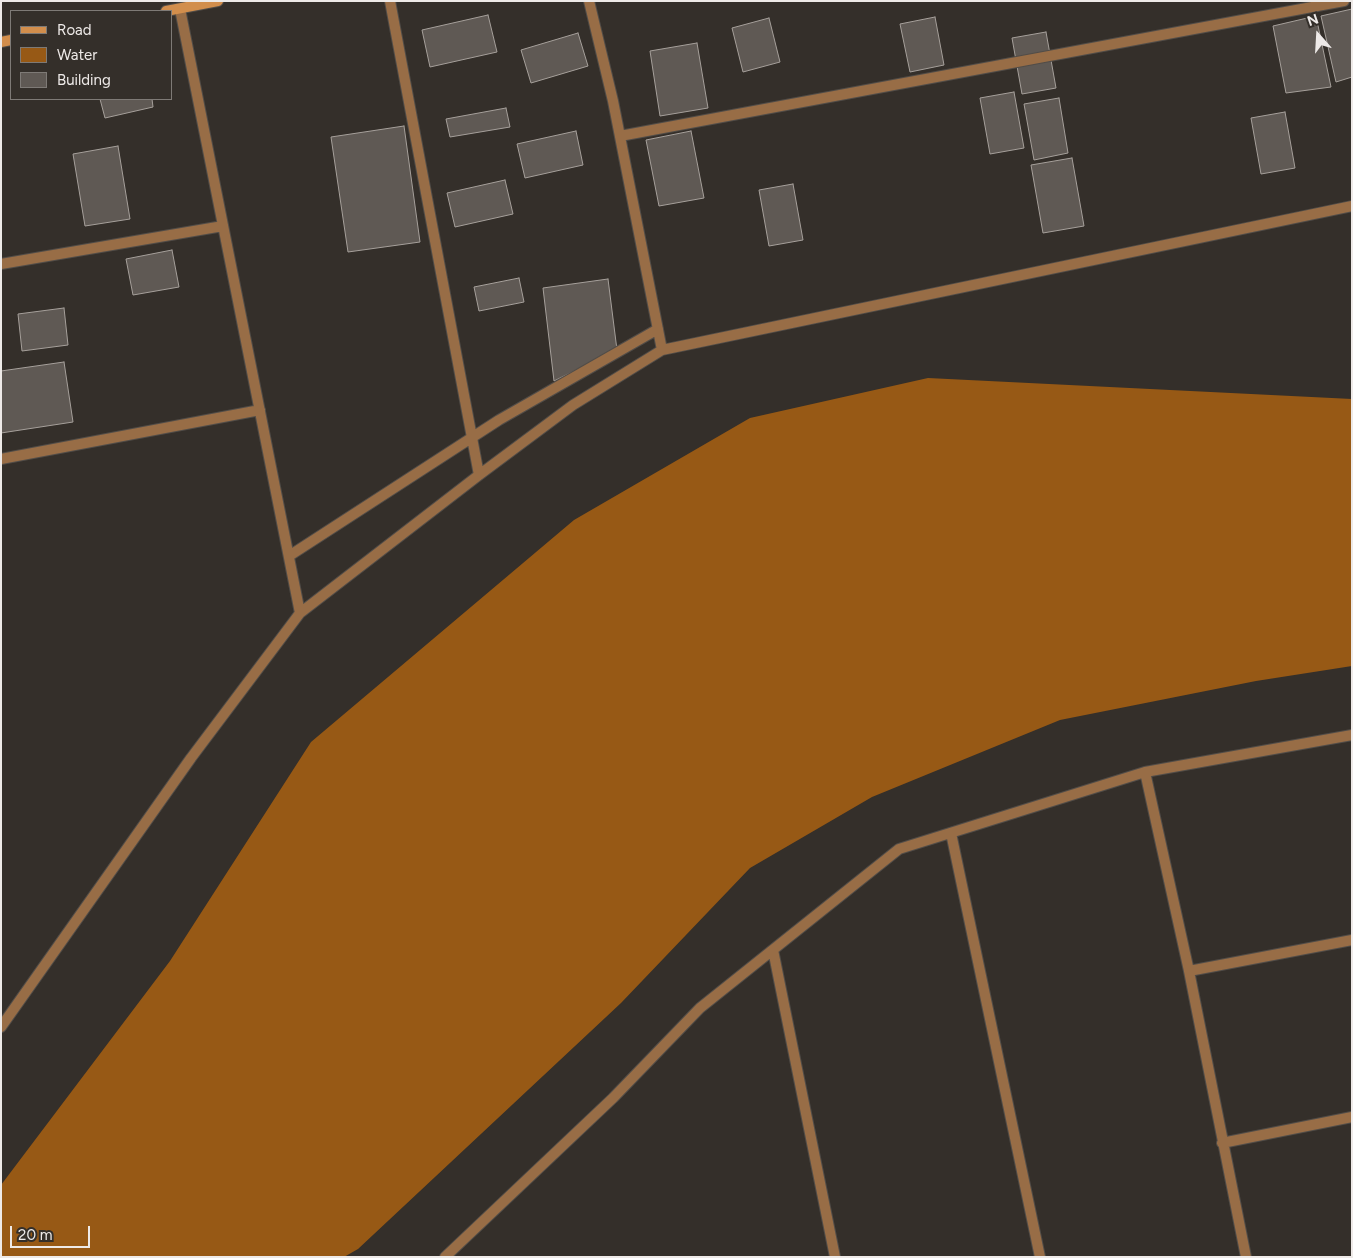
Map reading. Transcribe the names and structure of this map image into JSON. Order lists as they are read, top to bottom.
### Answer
{
  "legend": ["Road", "Water", "Building"],
  "scale_bar": "20 m",
  "north": "top"
}
